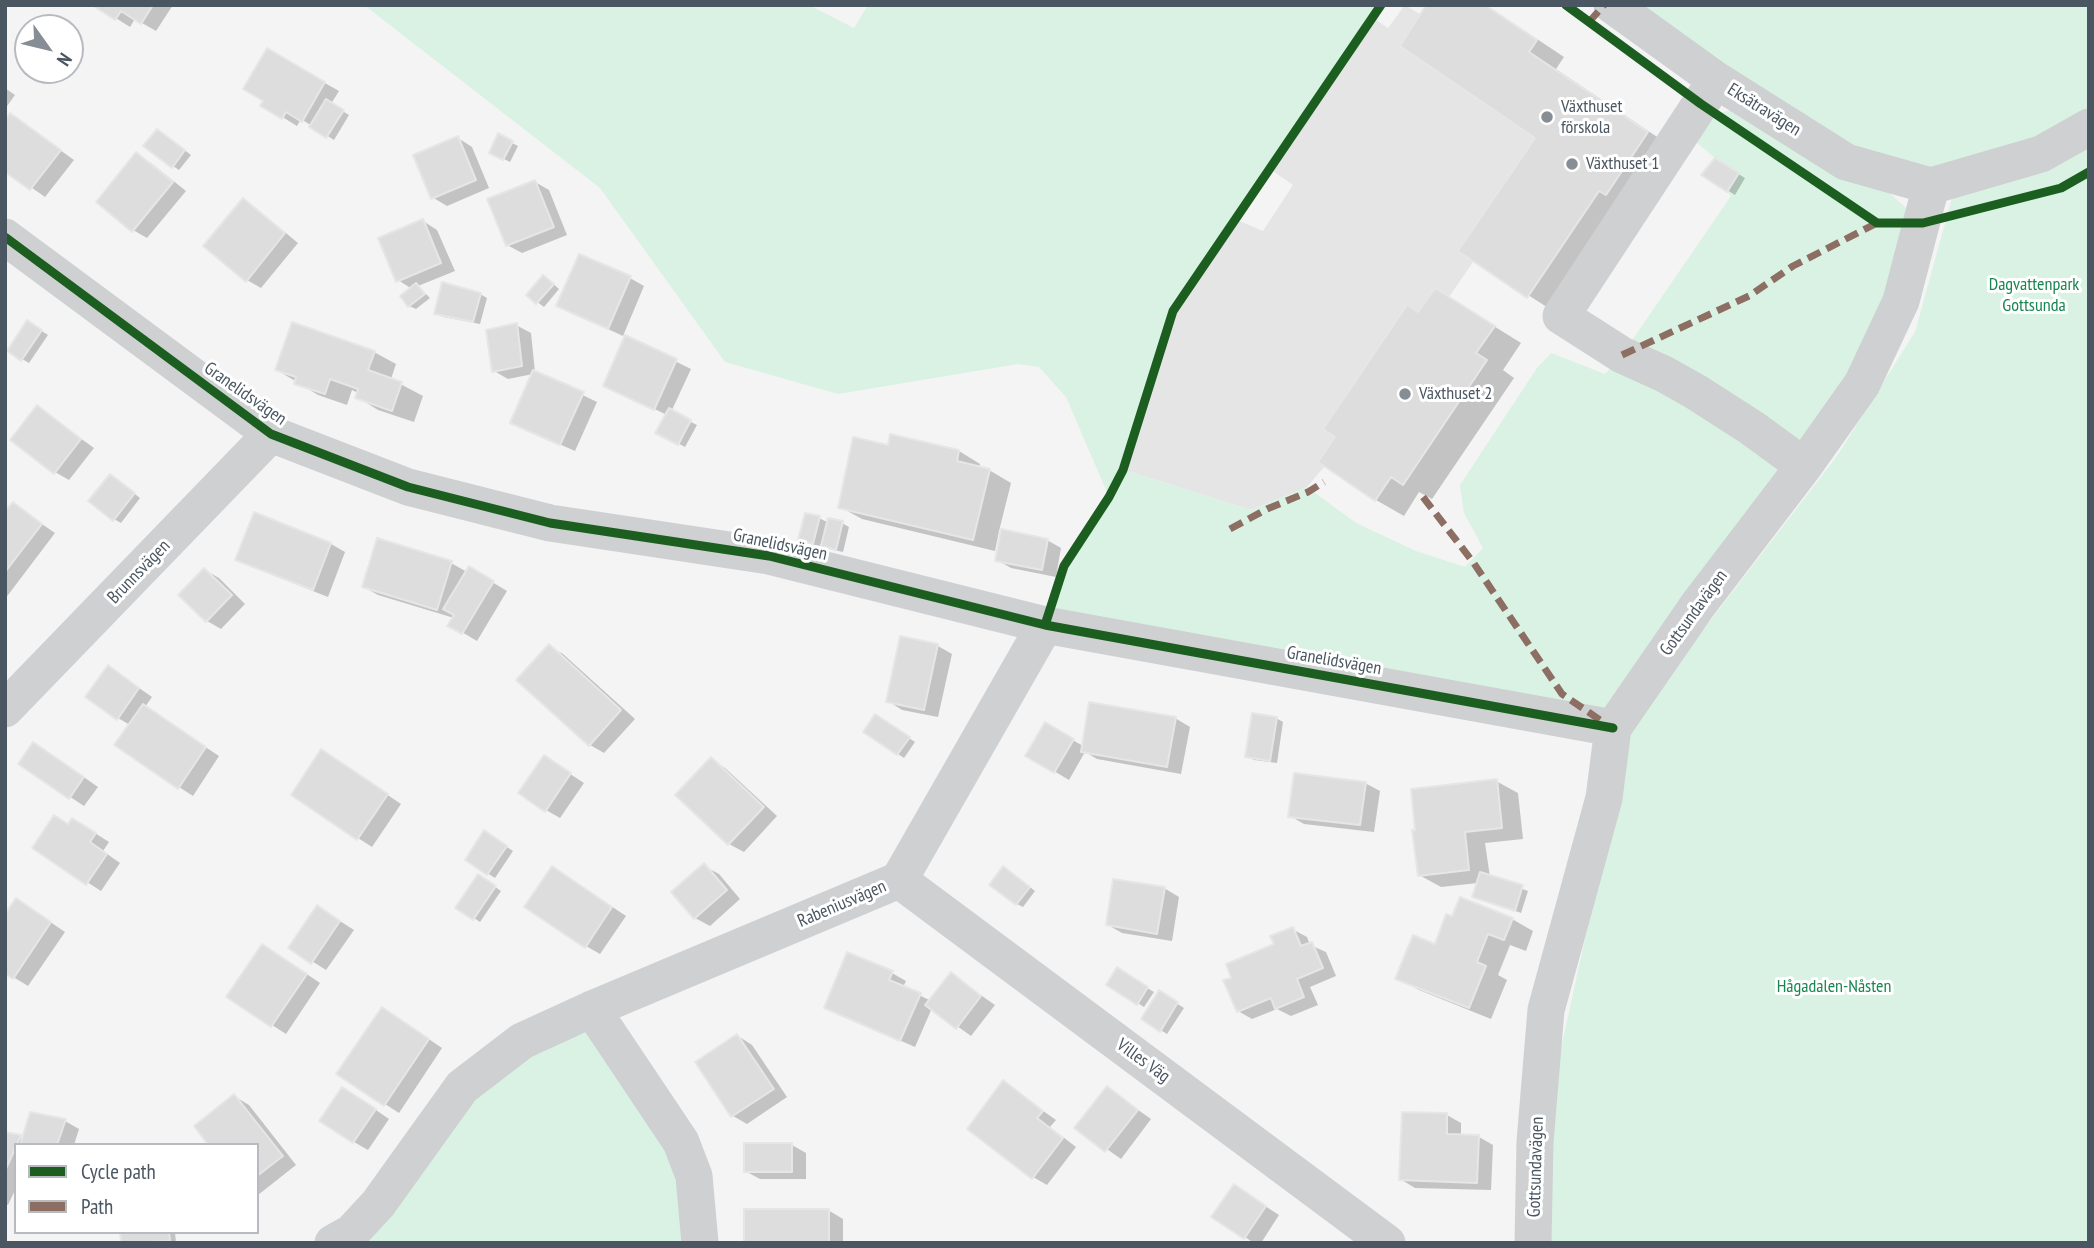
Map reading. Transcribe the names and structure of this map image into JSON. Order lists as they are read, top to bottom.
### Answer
{
  "streets": {
    "street": [
      "Eksätravägen",
      "Granelidsvägen",
      "Brunnsvägen",
      "Gottsundavägen",
      "Rabeniusvägen",
      "Villes Väg"
    ]
  },
  "crossings": [
    ["Eksätravägen", "Gottsundavägen"],
    ["Granelidsvägen", "Brunnsvägen"],
    ["Granelidsvägen", "Gottsundavägen"],
    ["Granelidsvägen", "Rabeniusvägen"],
    ["Rabeniusvägen", "Villes Väg"]
  ],
  "parks": ["Dagvattenpark Gottsunda", "Hågadalen-Nåsten"],
  "places": ["Växthuset förskola", "Växthuset 1", "Växthuset 2"],
  "legend": ["Cycle path", "Path"],
  "north": "bottom right"
}
